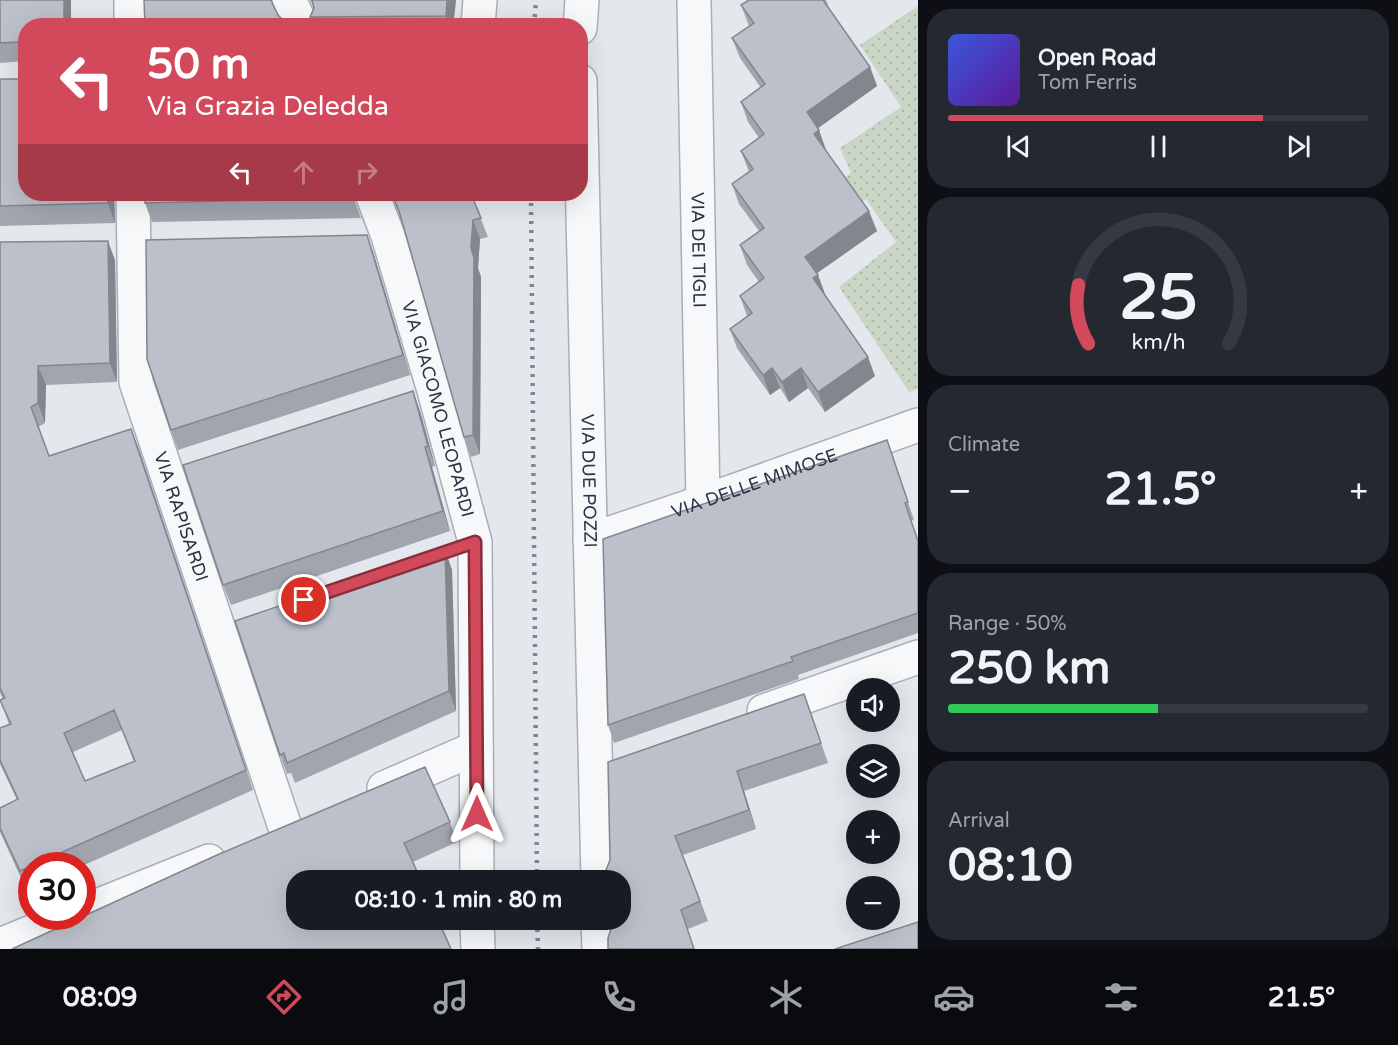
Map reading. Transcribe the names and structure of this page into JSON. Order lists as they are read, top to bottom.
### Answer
{
  "streets": {
    "street": [
      "VIA DEI TIGLI",
      "VIA GIACOMO LEOPARDI",
      "VIA DUE POZZI",
      "VIA DELLE MIMOSE",
      "VIA RAPISARDI"
    ]
  },
  "crossings": [
    ["VIA DEI TIGLI", "VIA DELLE MIMOSE"],
    ["VIA DUE POZZI", "VIA DELLE MIMOSE"]
  ],
  "page": {
    "turn": ["50 m", "Via Grazia Deledda"],
    "song": ["Open Road", "Tom Ferris"],
    "tile": [
      "Climate",
      ["Range · 50%", "250 km"],
      ["Arrival", "08:10"]
    ],
    "heat": ["−", "21.5°", "+"],
    "map_buttons": ["+", "−"],
    "limit": "30",
    "trip": "08:10 · 1 min · 80 m",
    "tabs": ["08:09", "21.5°"],
    "gauge": ["25", "km/h"]
  }
}
